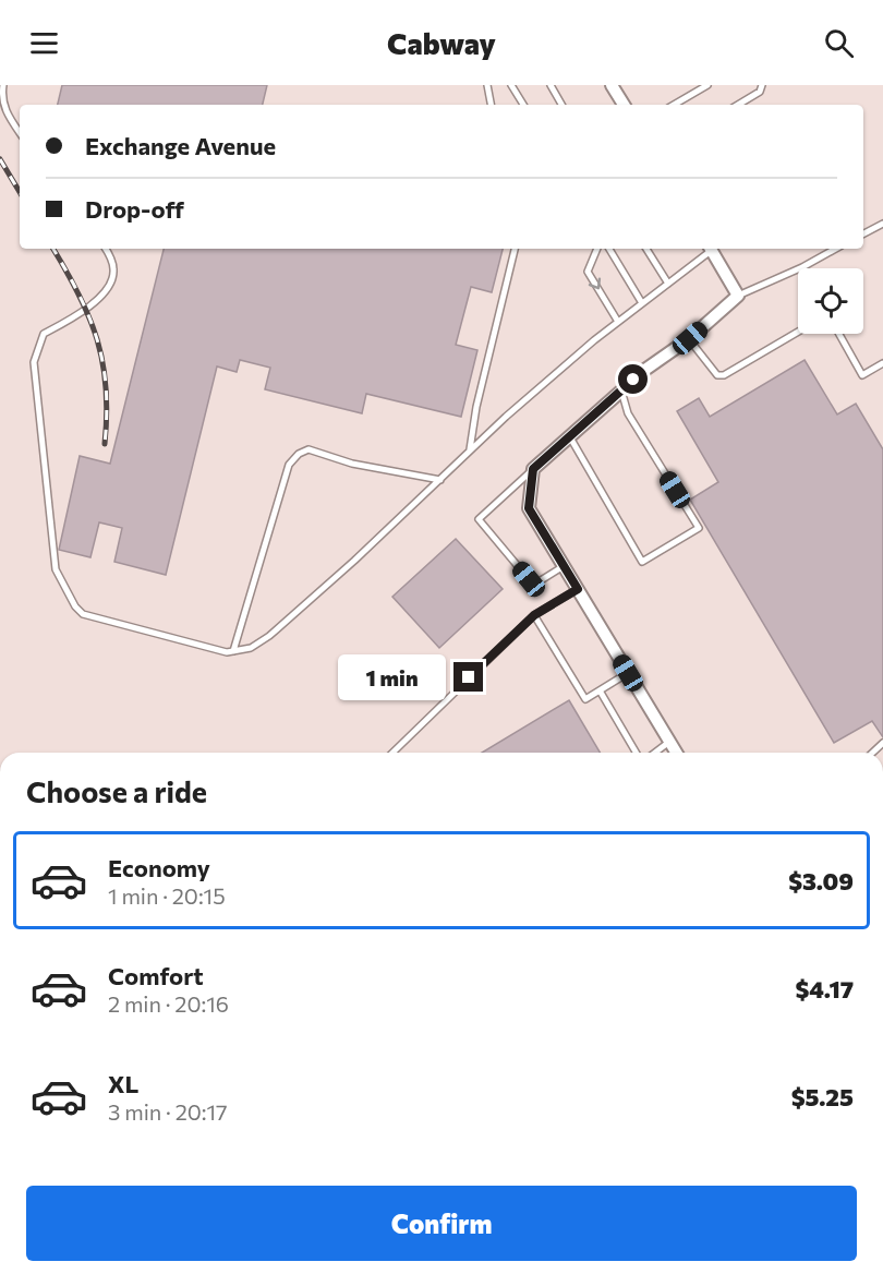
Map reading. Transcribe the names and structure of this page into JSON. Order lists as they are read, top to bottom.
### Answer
{
  "page": {
    "header": "Cabway",
    "banner": ["Exchange Avenue", "Drop-off"],
    "bubble": "1 min",
    "heading": "Choose a ride",
    "list": [
      {
        "name": "Economy",
        "note": "1 min · 20:15",
        "value": "$3.09"
      },
      {
        "name": "Comfort",
        "note": "2 min · 20:16",
        "value": "$4.17"
      },
      {
        "name": "XL",
        "note": "3 min · 20:17",
        "value": "$5.25"
      }
    ],
    "buttons": "Confirm"
  }
}
